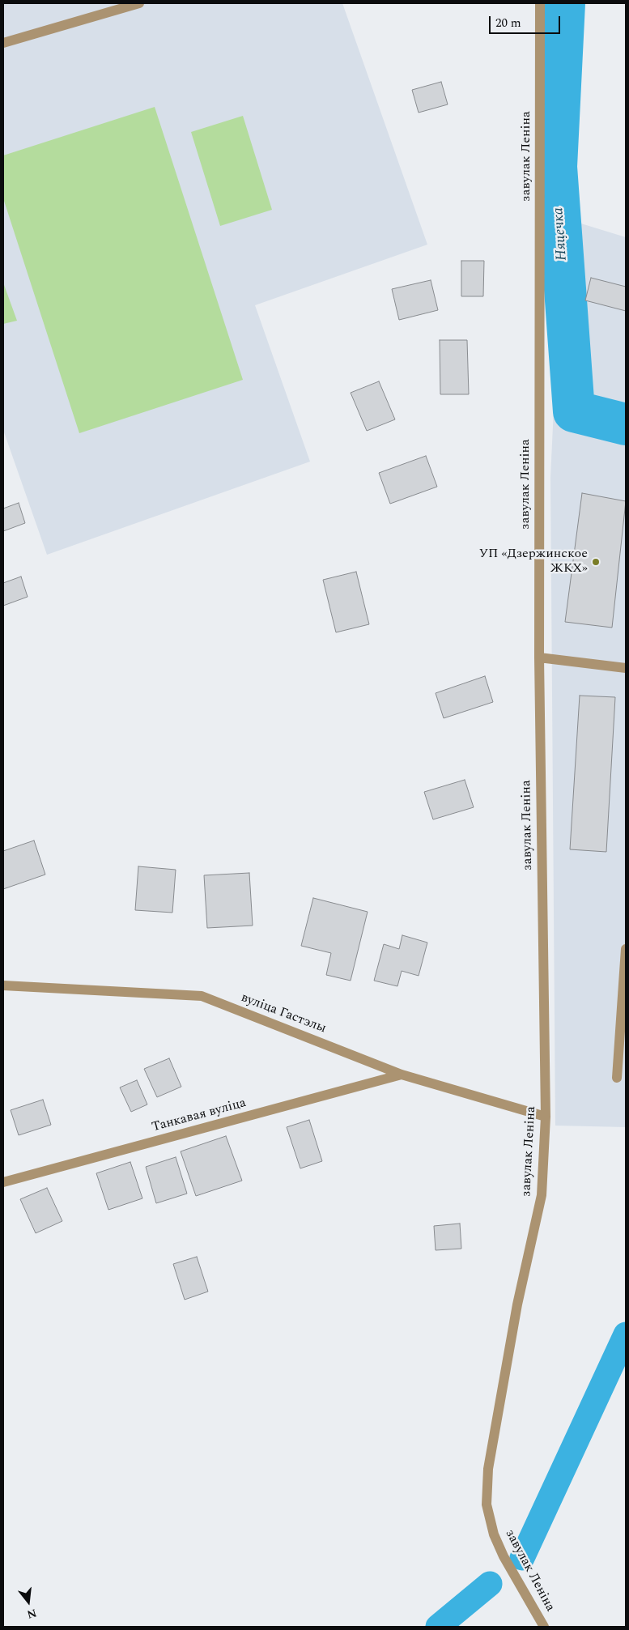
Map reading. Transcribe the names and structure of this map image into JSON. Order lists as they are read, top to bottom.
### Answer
{
  "streets": {
    "street": ["завулак Леніна", "вуліца Гастэлы", "Танкавая вуліца"]
  },
  "crossings": [
    ["завулак Леніна", "вуліца Гастэлы"],
    ["вуліца Гастэлы", "Танкавая вуліца"]
  ],
  "water": ["Няцечка"],
  "places": ["УП «Дзержинское ЖКХ»"],
  "scale_bar": "20 m",
  "north": "bottom"
}
